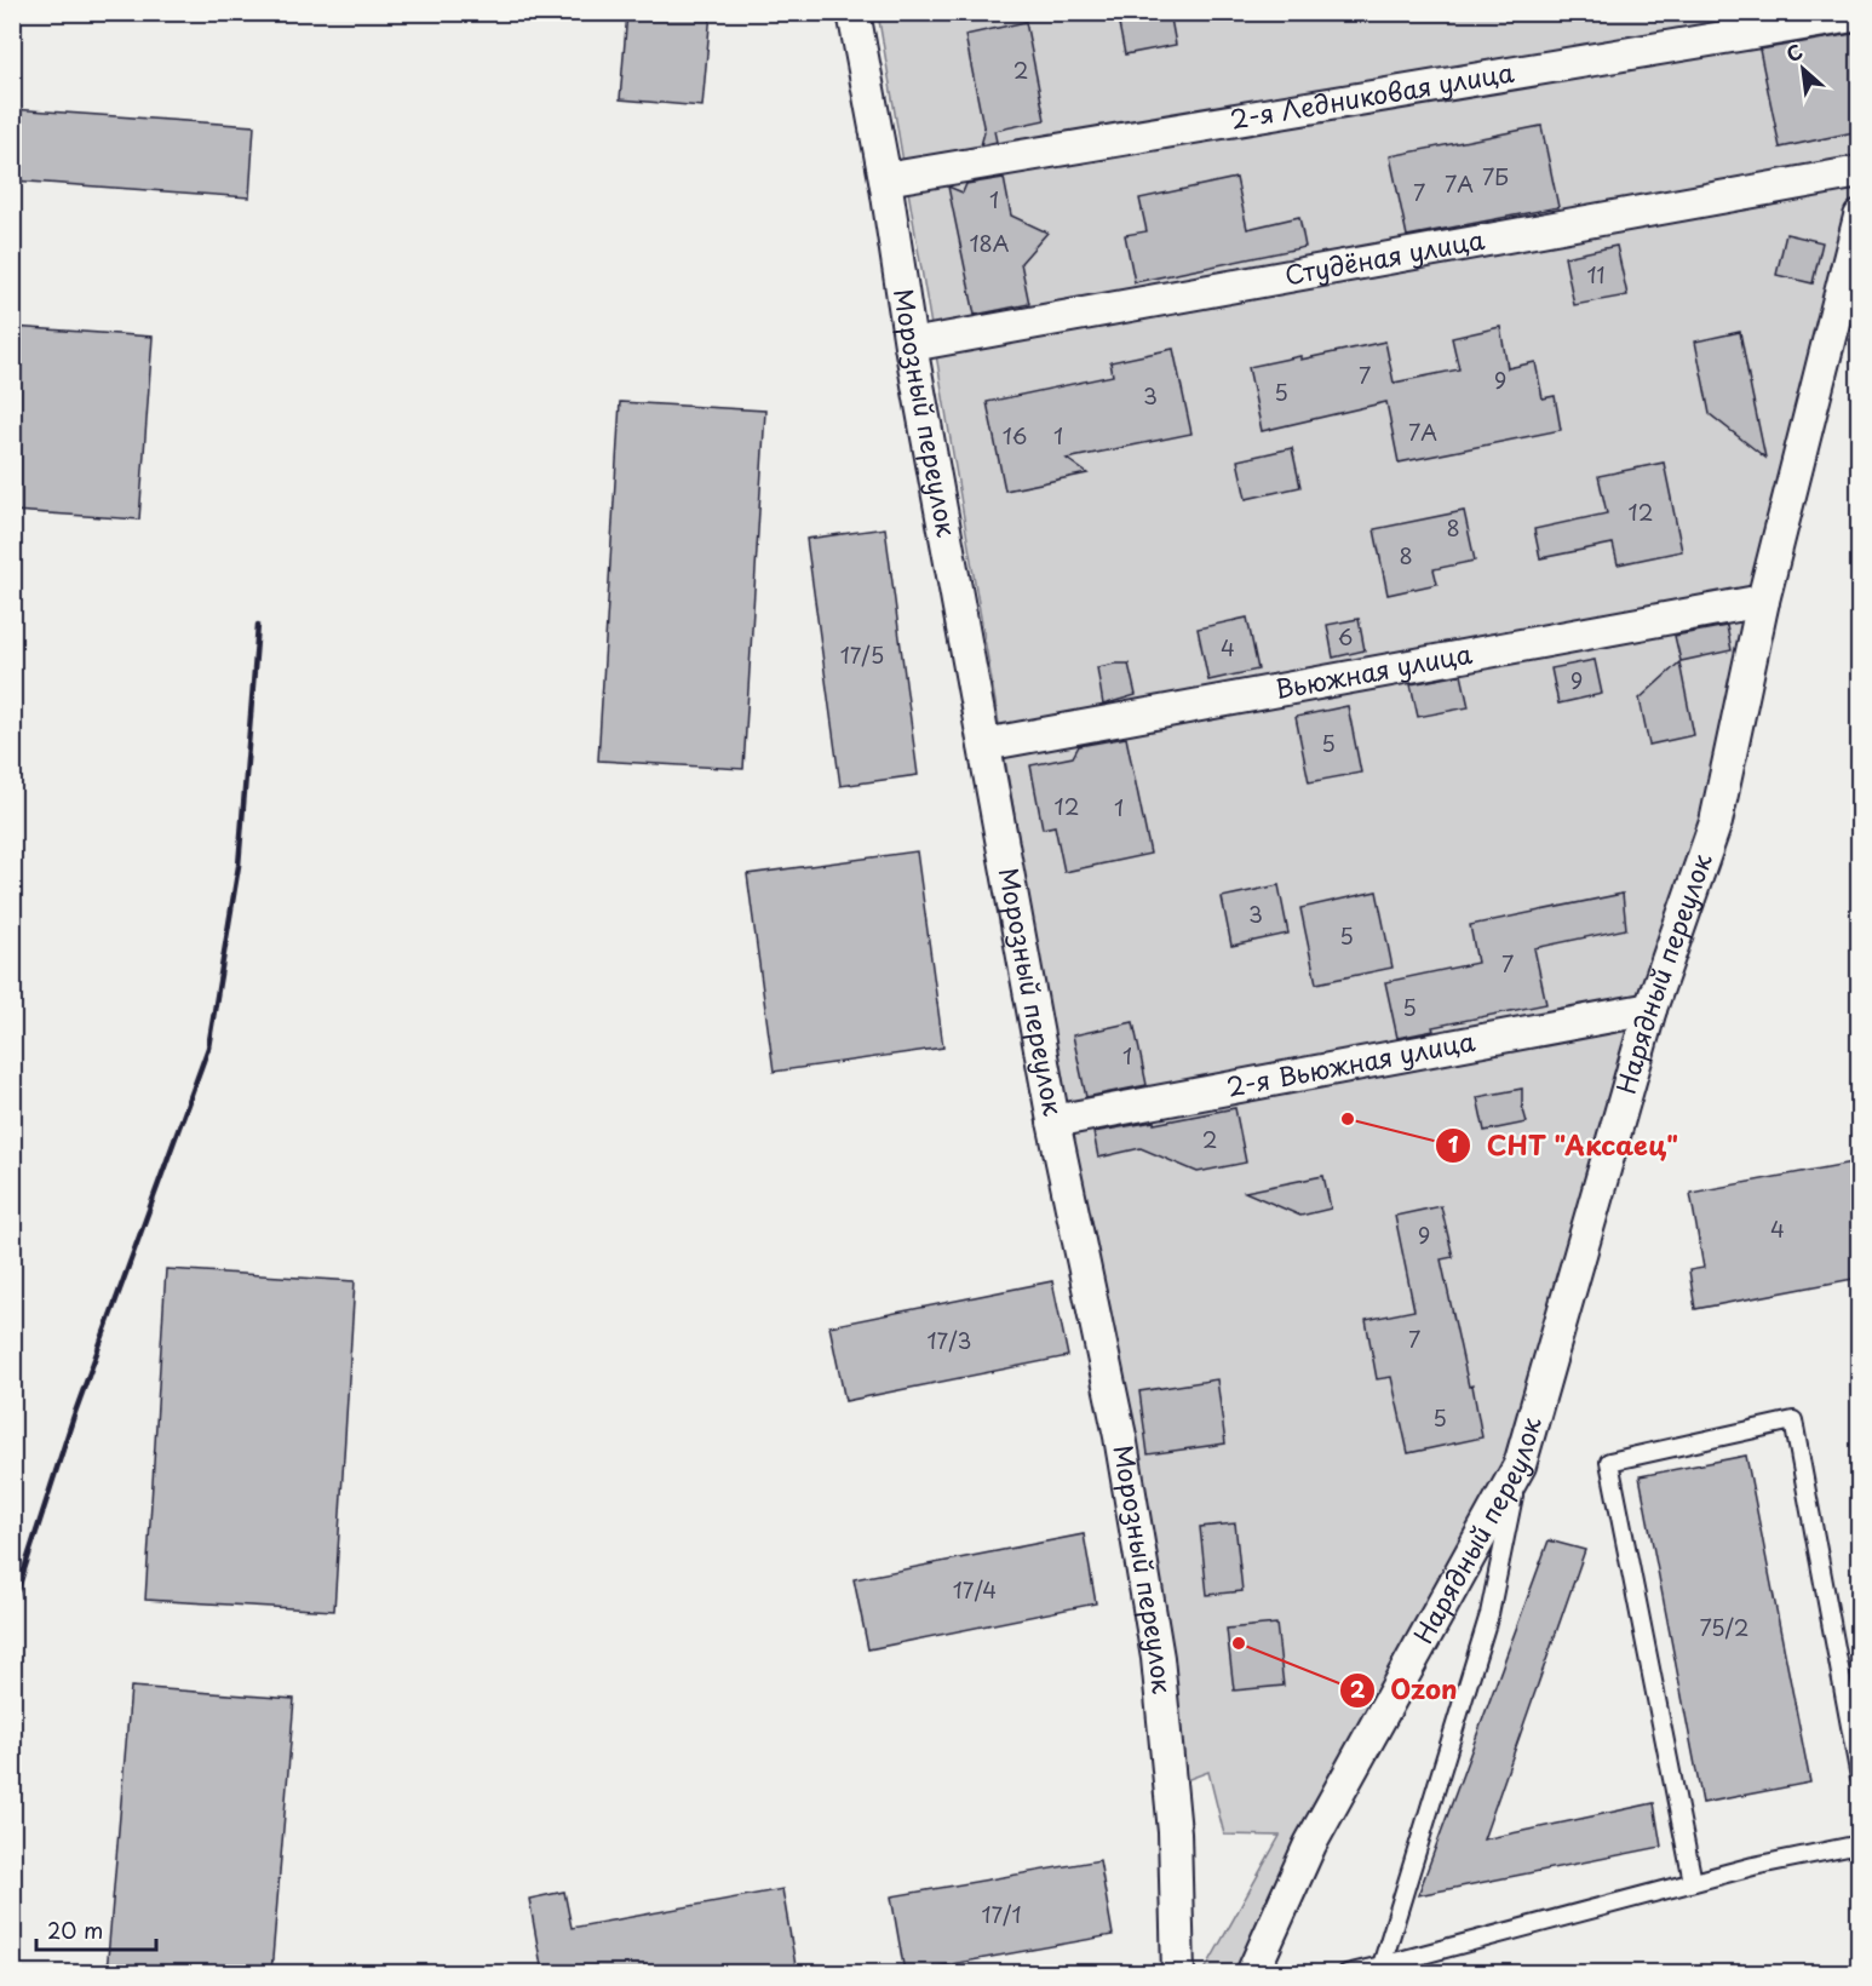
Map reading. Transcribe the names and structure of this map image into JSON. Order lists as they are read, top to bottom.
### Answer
{
  "streets": {
    "street": [
      "2-я Ледниковая улица",
      "Студёная улица",
      "Морозный переулок",
      "Вьюжная улица",
      "Нарядный переулок",
      "2-я Вьюжная улица"
    ]
  },
  "crossings": [
    ["2-я Ледниковая улица", "Морозный переулок"],
    ["Студёная улица", "Морозный переулок"],
    ["Морозный переулок", "Вьюжная улица"],
    ["Морозный переулок", "2-я Вьюжная улица"],
    ["Вьюжная улица", "Нарядный переулок"],
    ["Нарядный переулок", "2-я Вьюжная улица"]
  ],
  "places": ["СНТ \"Аксаец\"", "Ozon"],
  "house_numbers": [
    "2",
    "7Б",
    "7А",
    "7",
    "1",
    "18А",
    "11",
    "7",
    "9",
    "5",
    "3",
    "7А",
    "16",
    "1",
    "12",
    "8",
    "8",
    "6",
    "4",
    "17/5",
    "9",
    "5",
    "12",
    "1",
    "3",
    "5",
    "7",
    "5",
    "1",
    "2",
    "4",
    "9",
    "7",
    "17/3",
    "5",
    "17/4",
    "75/2",
    "17/1"
  ],
  "scale_bar": "20 m",
  "north": "top left"
}
